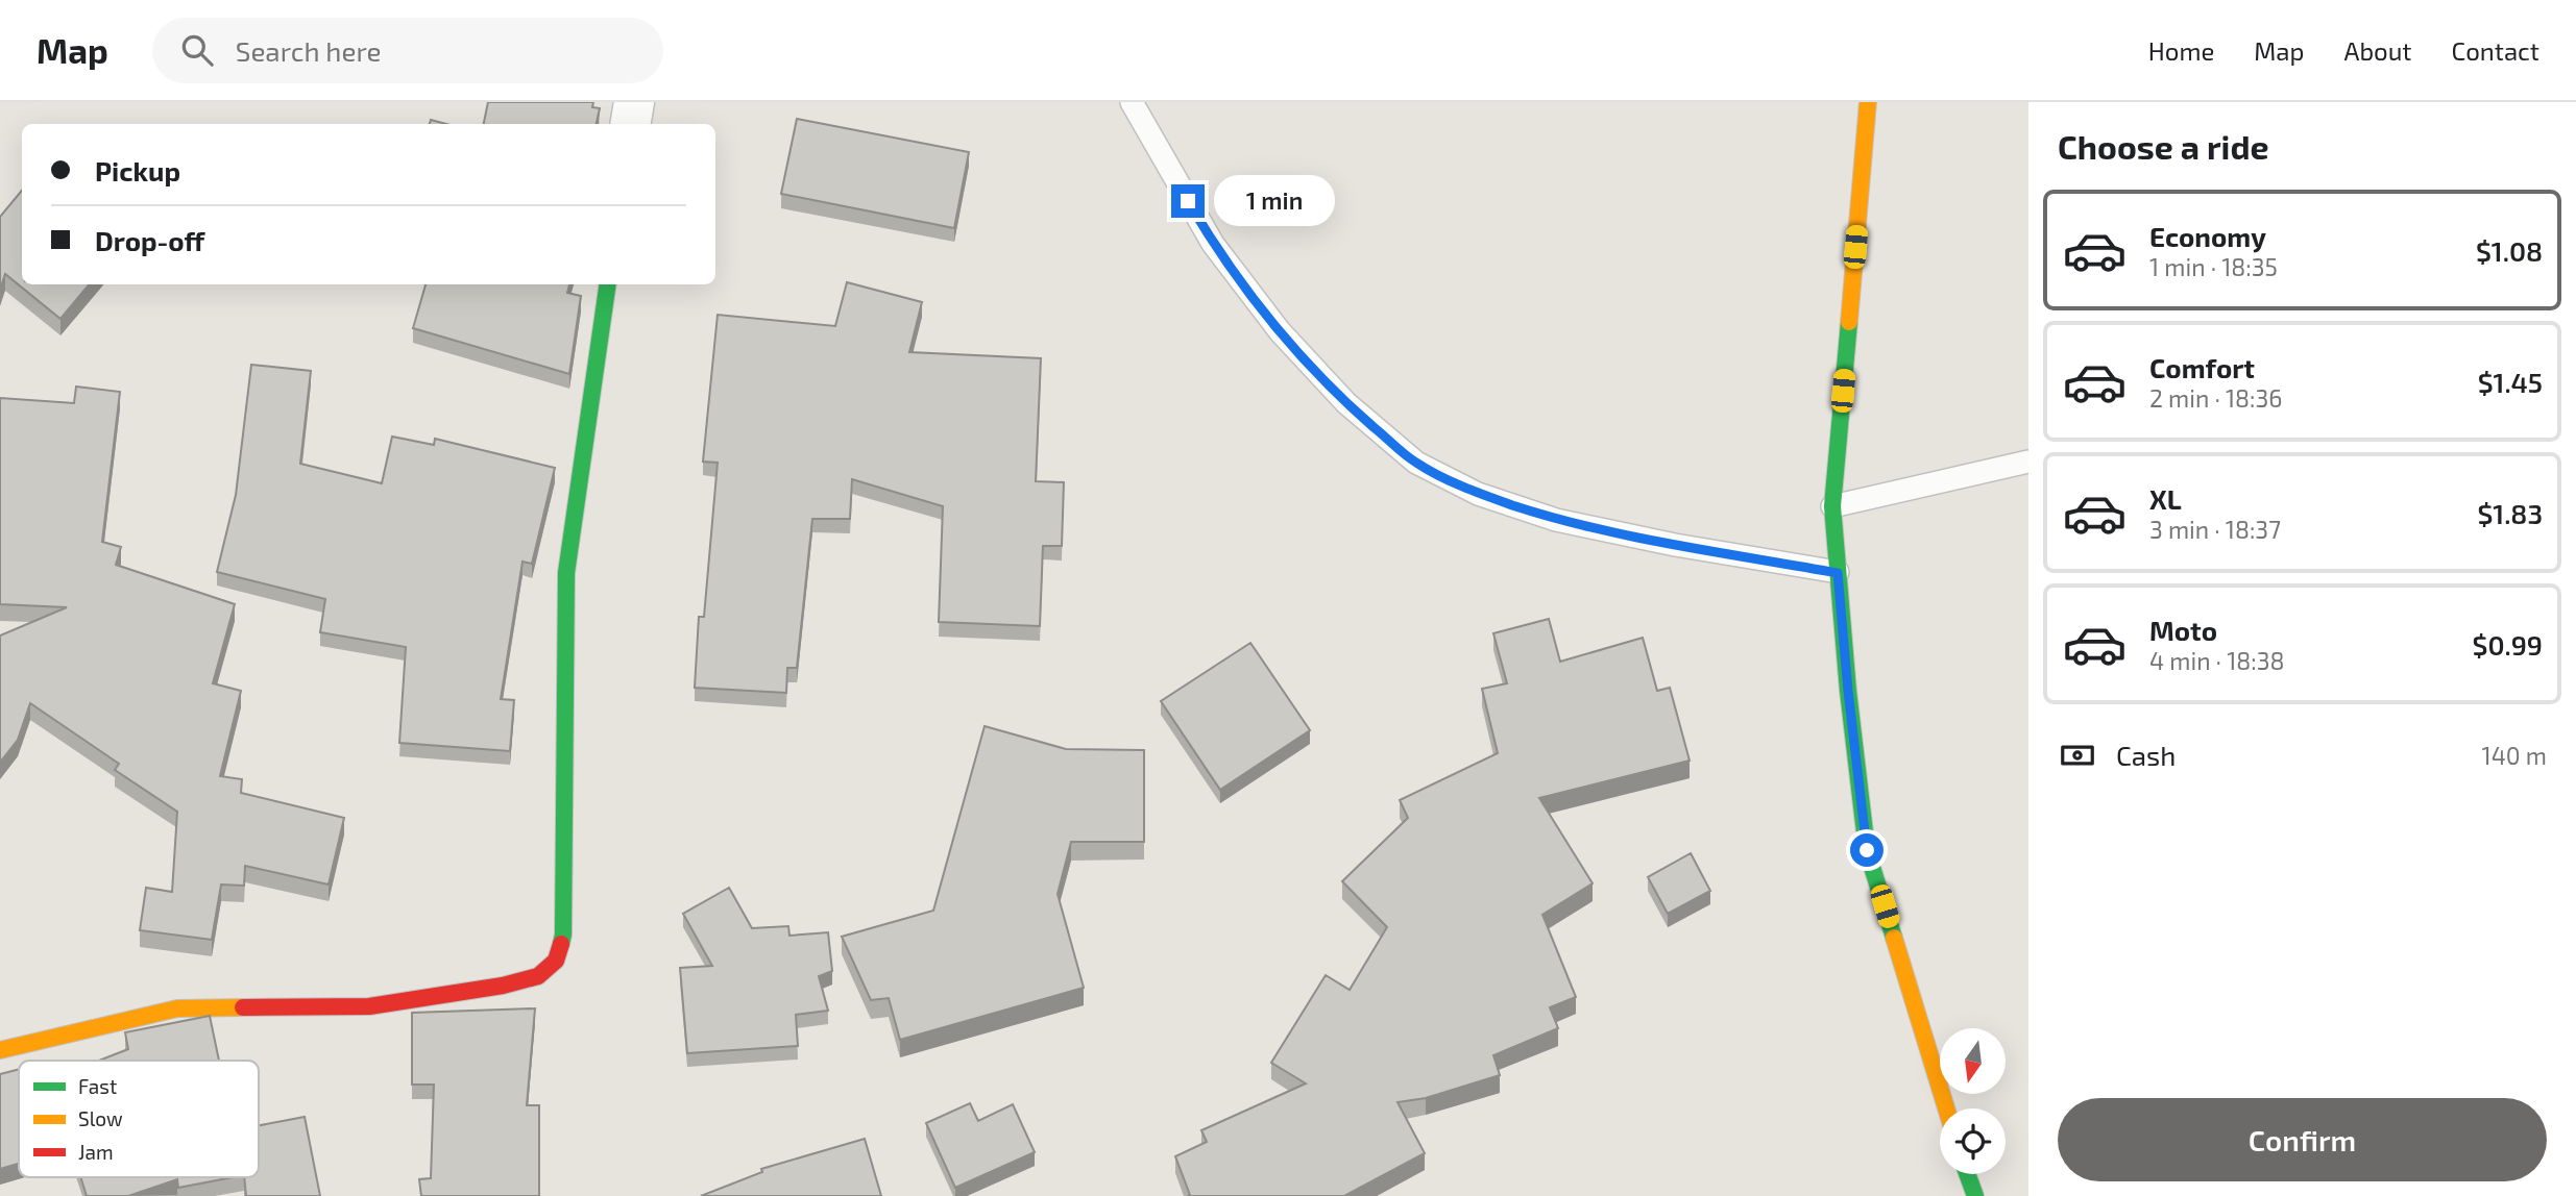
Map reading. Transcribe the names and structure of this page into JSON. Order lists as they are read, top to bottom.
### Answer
{
  "legend": ["Fast", "Slow", "Jam"],
  "north": "bottom",
  "page": {
    "header": "Map",
    "search": "Search here",
    "nav": [
      "Home",
      "Map",
      "About",
      "Contact"
    ],
    "heading": "Choose a ride",
    "banner": ["Pickup", "Drop-off"],
    "bubble": "1 min",
    "list": [
      {
        "name": "Economy",
        "note": "1 min · 18:35",
        "value": "$1.08"
      },
      {
        "name": "Comfort",
        "note": "2 min · 18:36",
        "value": "$1.45"
      },
      {
        "name": "XL",
        "note": "3 min · 18:37",
        "value": "$1.83"
      },
      {
        "name": "Moto",
        "note": "4 min · 18:38",
        "value": "$0.99"
      }
    ],
    "pay": ["Cash", "140 m"],
    "buttons": "Confirm"
  }
}
